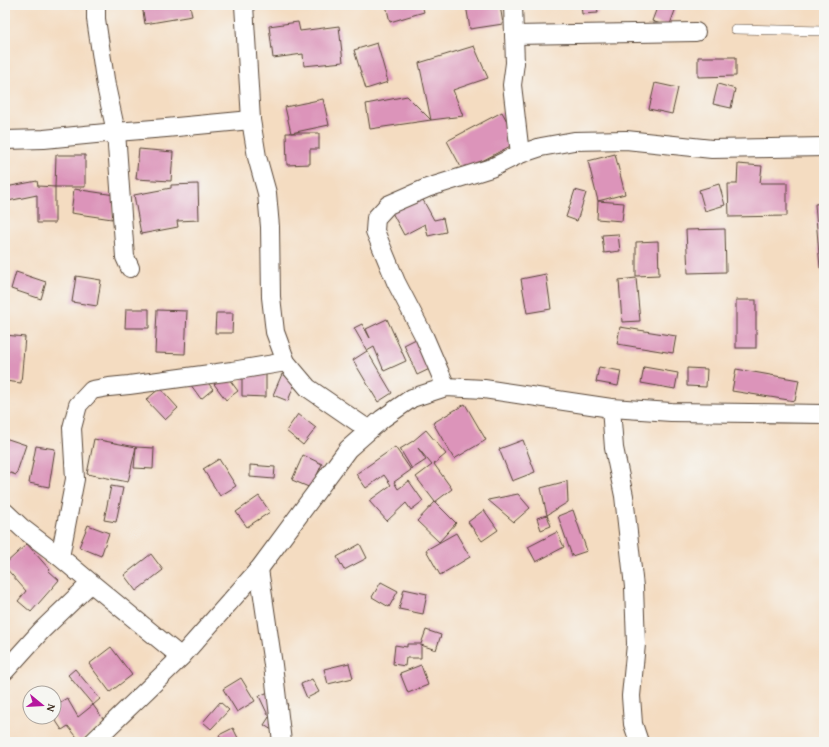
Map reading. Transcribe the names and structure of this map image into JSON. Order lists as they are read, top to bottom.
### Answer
{
  "north": "right"
}
